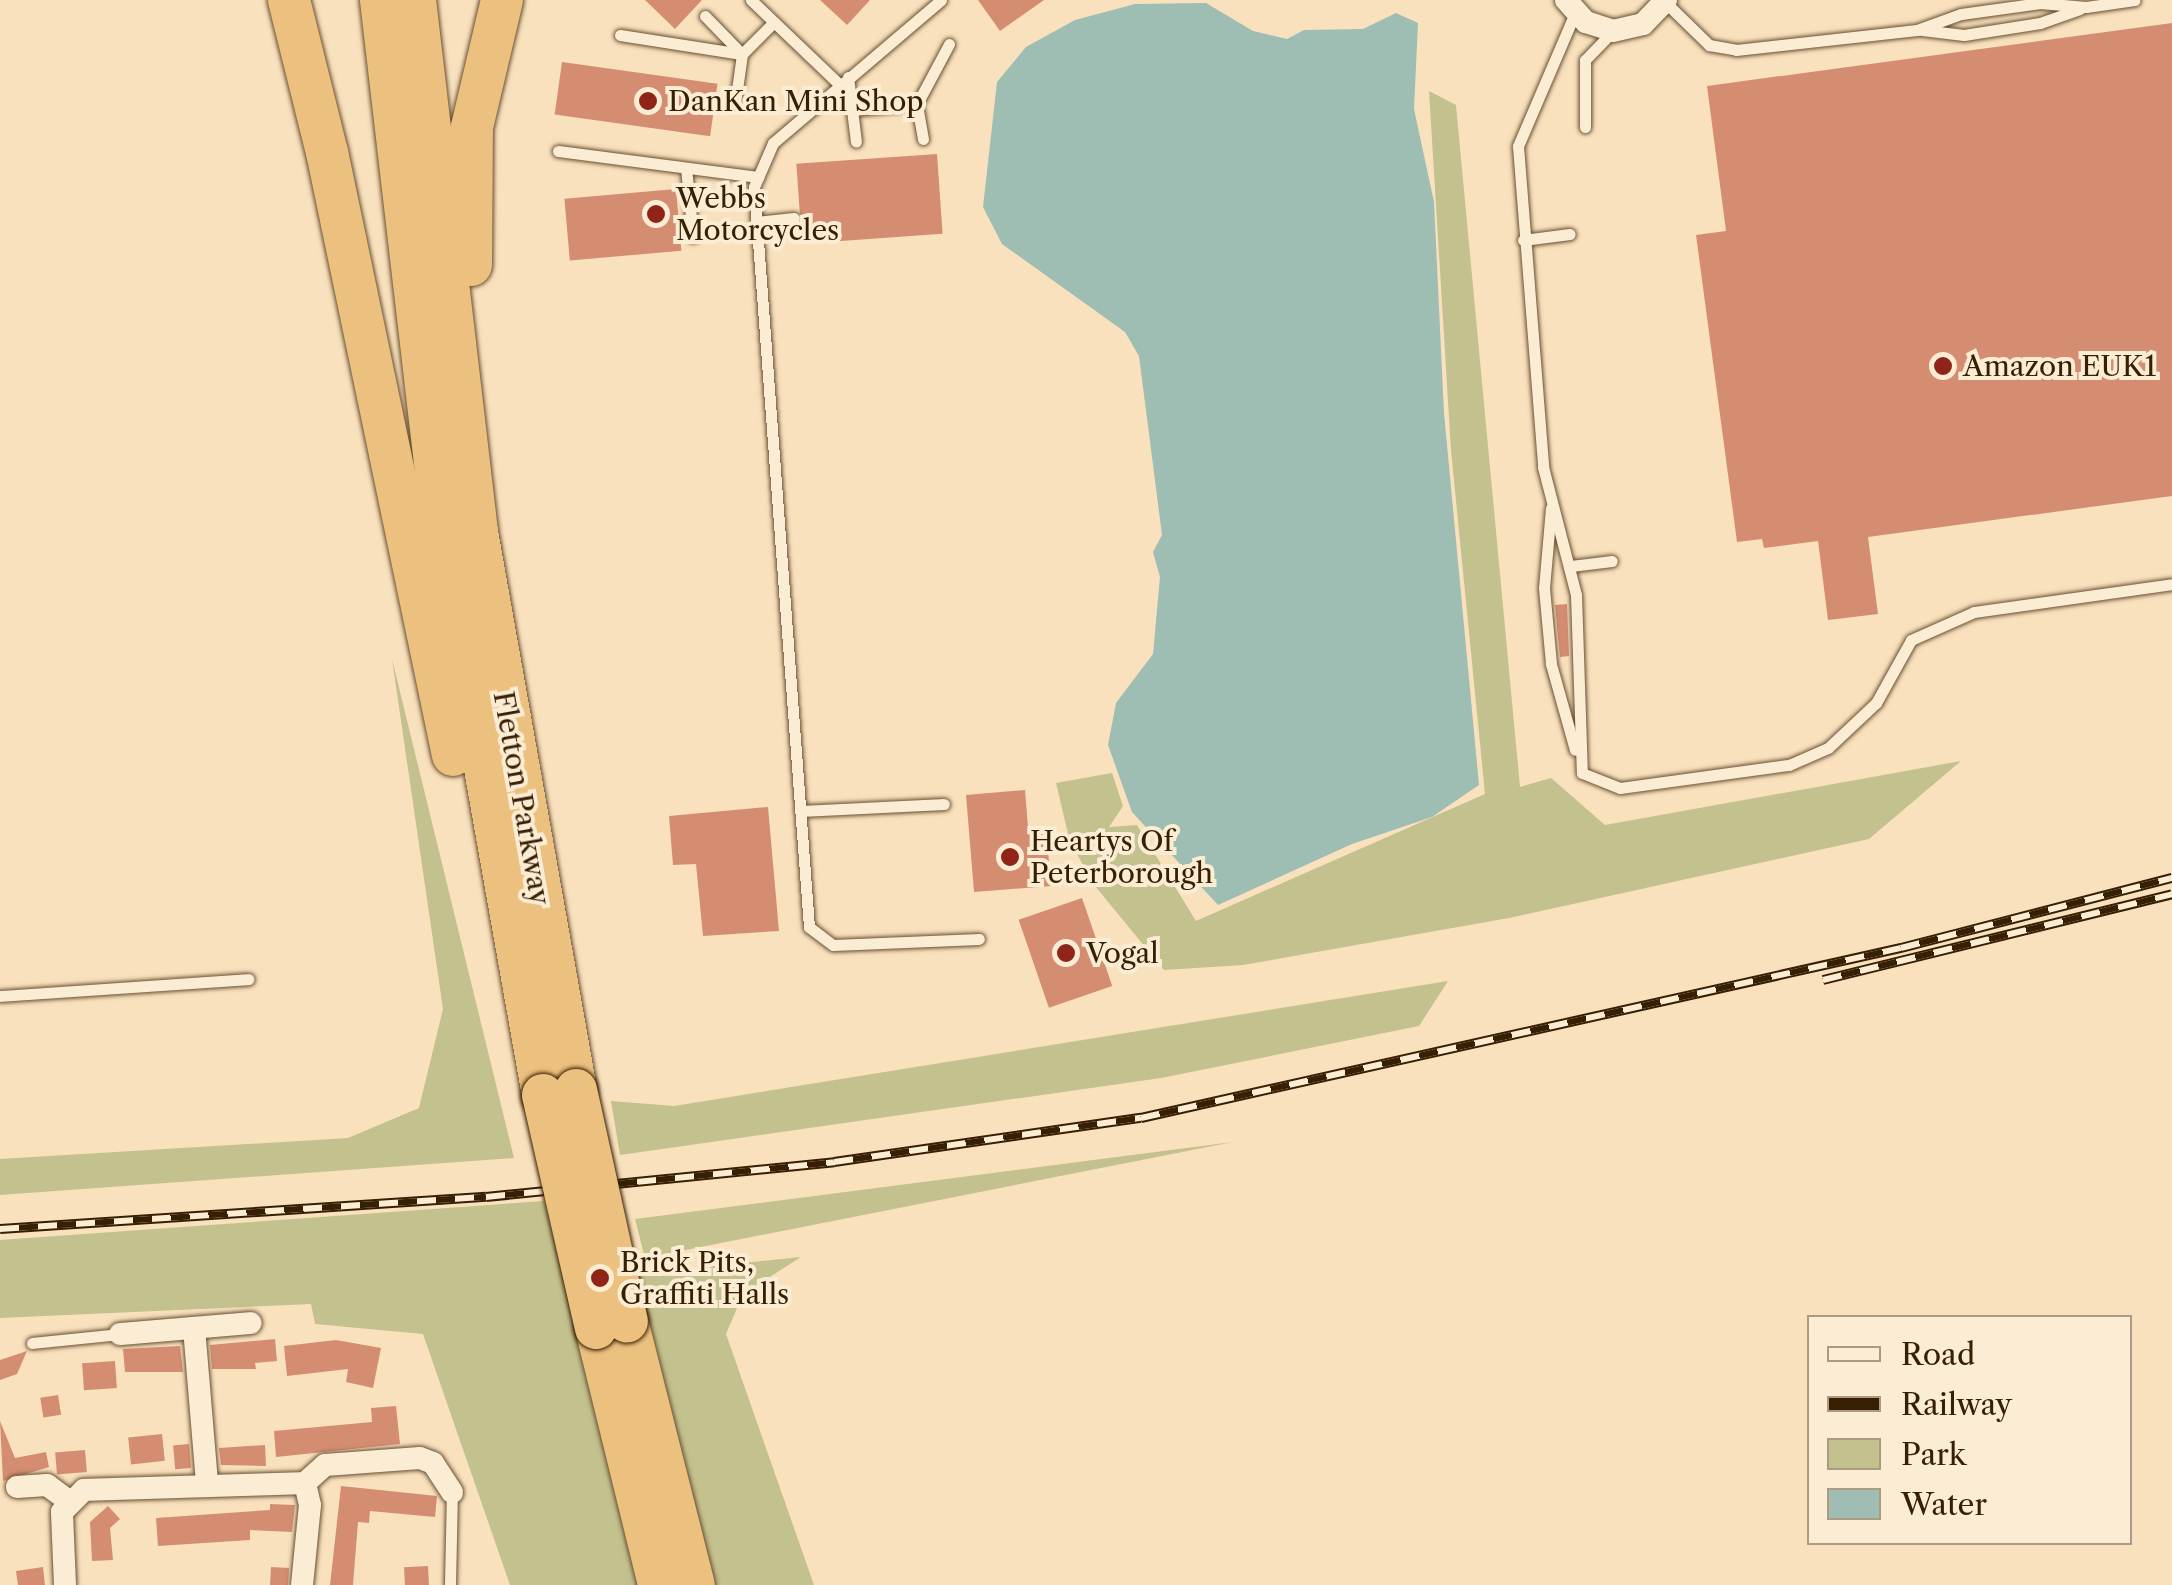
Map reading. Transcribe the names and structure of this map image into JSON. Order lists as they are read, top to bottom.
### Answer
{
  "streets": {
    "highway": ["Fletton Parkway"]
  },
  "places": [
    "DanKan Mini Shop",
    "Webbs Motorcycles",
    "Amazon EUK1",
    "Heartys Of Peterborough",
    "Vogal",
    "Brick Pits, Graffiti Halls"
  ],
  "legend": [
    "Road",
    "Railway",
    "Park",
    "Water"
  ]
}
